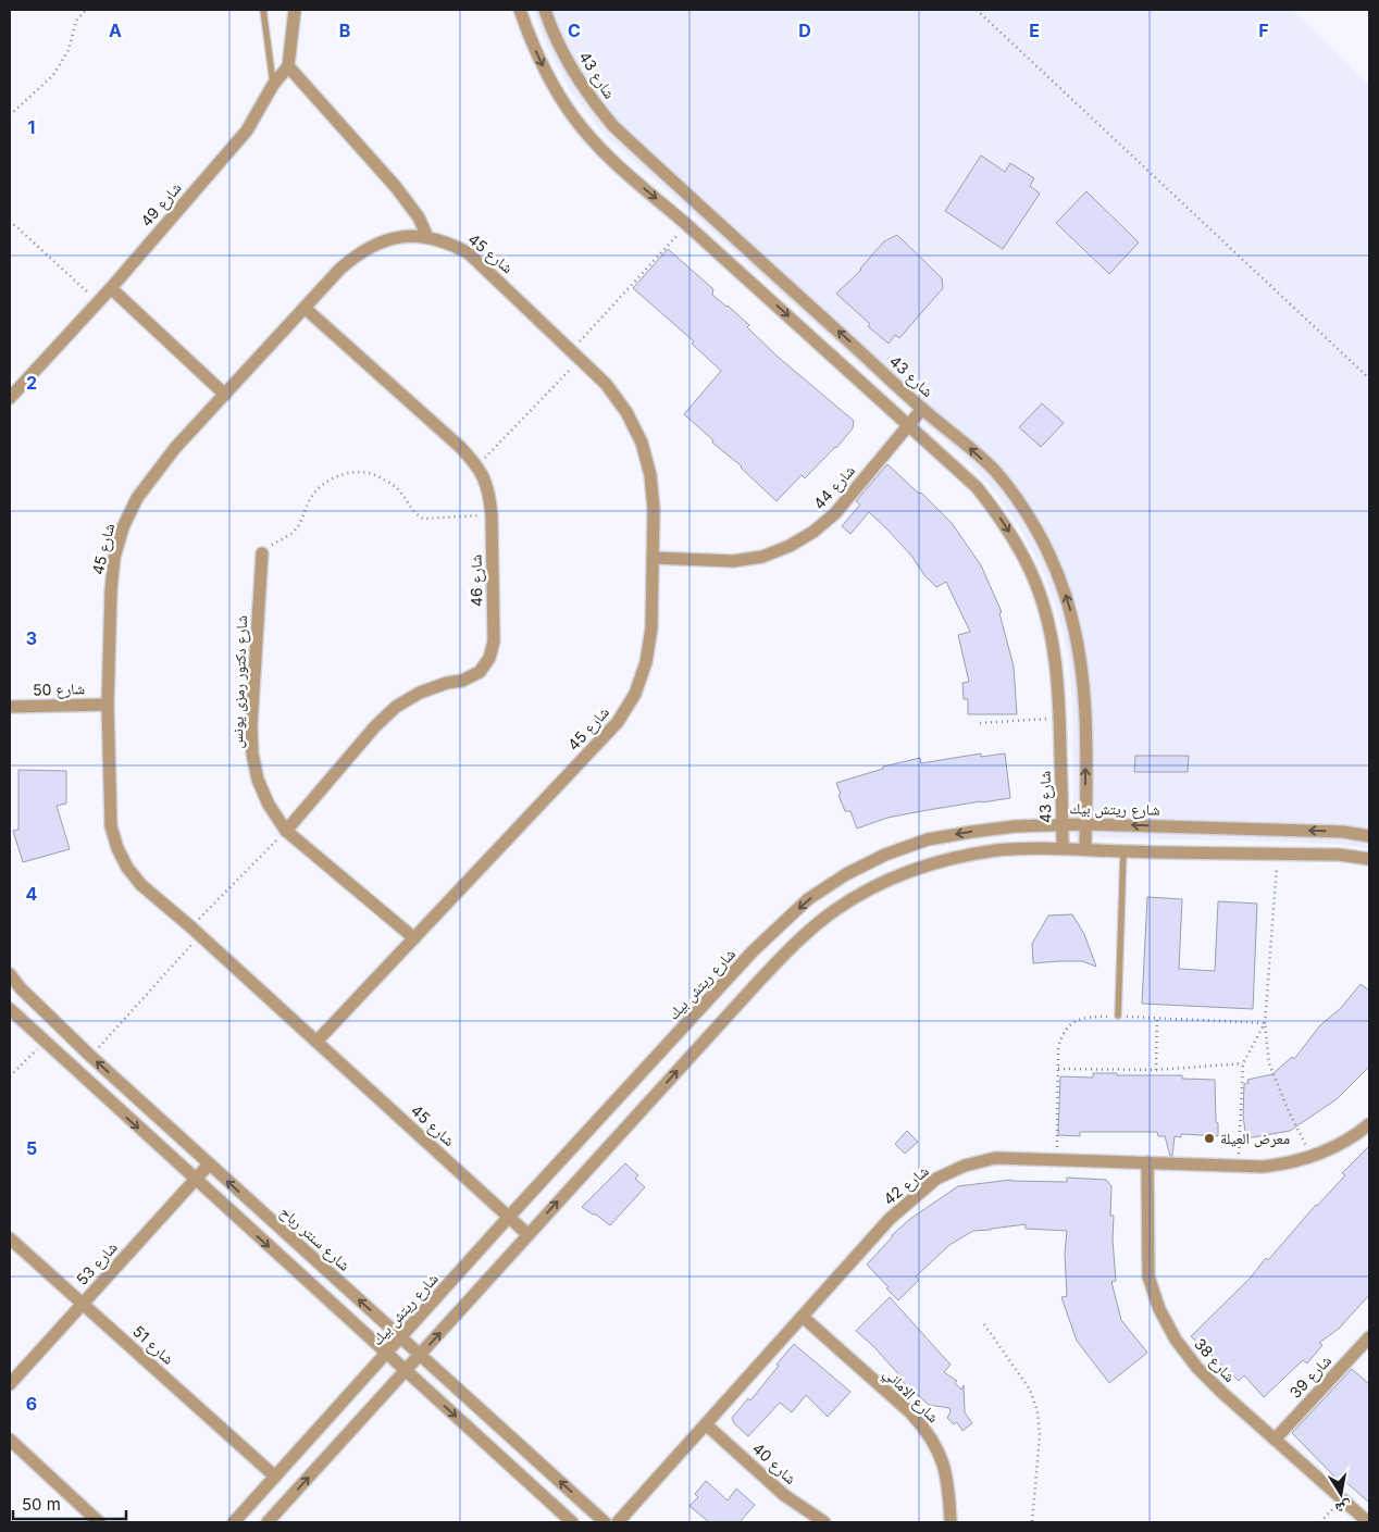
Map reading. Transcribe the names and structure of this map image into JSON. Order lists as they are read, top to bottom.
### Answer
{
  "streets": {
    "street": [
      "شارع 43",
      "شارع 49",
      "شارع 45",
      "شارع 44",
      "شارع 46",
      "شارع دكتور رمزى يونس",
      "شارع 50",
      "شارع ريتش بيك",
      "شارع 42",
      "شارع سنتر رباح",
      "شارع 53",
      "شارع 51",
      "شارع 38",
      "شارع 39",
      "شارع الاماني",
      "شارع 40"
    ]
  },
  "crossings": [
    ["شارع 43", "شارع 44"],
    ["شارع 43", "شارع ريتش بيك"],
    ["شارع 45", "شارع 44"],
    ["شارع 45", "شارع 46"],
    ["شارع 45", "شارع دكتور رمزى يونس"],
    ["شارع 45", "شارع 50"],
    ["شارع 45", "شارع ريتش بيك"],
    ["شارع 46", "شارع دكتور رمزى يونس"],
    ["شارع ريتش بيك", "شارع سنتر رباح"],
    ["شارع ريتش بيك", "شارع 51"],
    ["شارع 42", "شارع 38"],
    ["شارع 42", "شارع الاماني"],
    ["شارع 42", "شارع 40"],
    ["شارع سنتر رباح", "شارع 53"],
    ["شارع 53", "شارع 51"],
    ["شارع 38", "شارع 39"]
  ],
  "places": ["معرض العيلة"],
  "scale_bar": "50 m",
  "north": "bottom",
  "grid": {
    "columns": [
      "A",
      "B",
      "C",
      "D",
      "E",
      "F"
    ],
    "rows": [
      "1",
      "2",
      "3",
      "4",
      "5",
      "6"
    ]
  }
}
